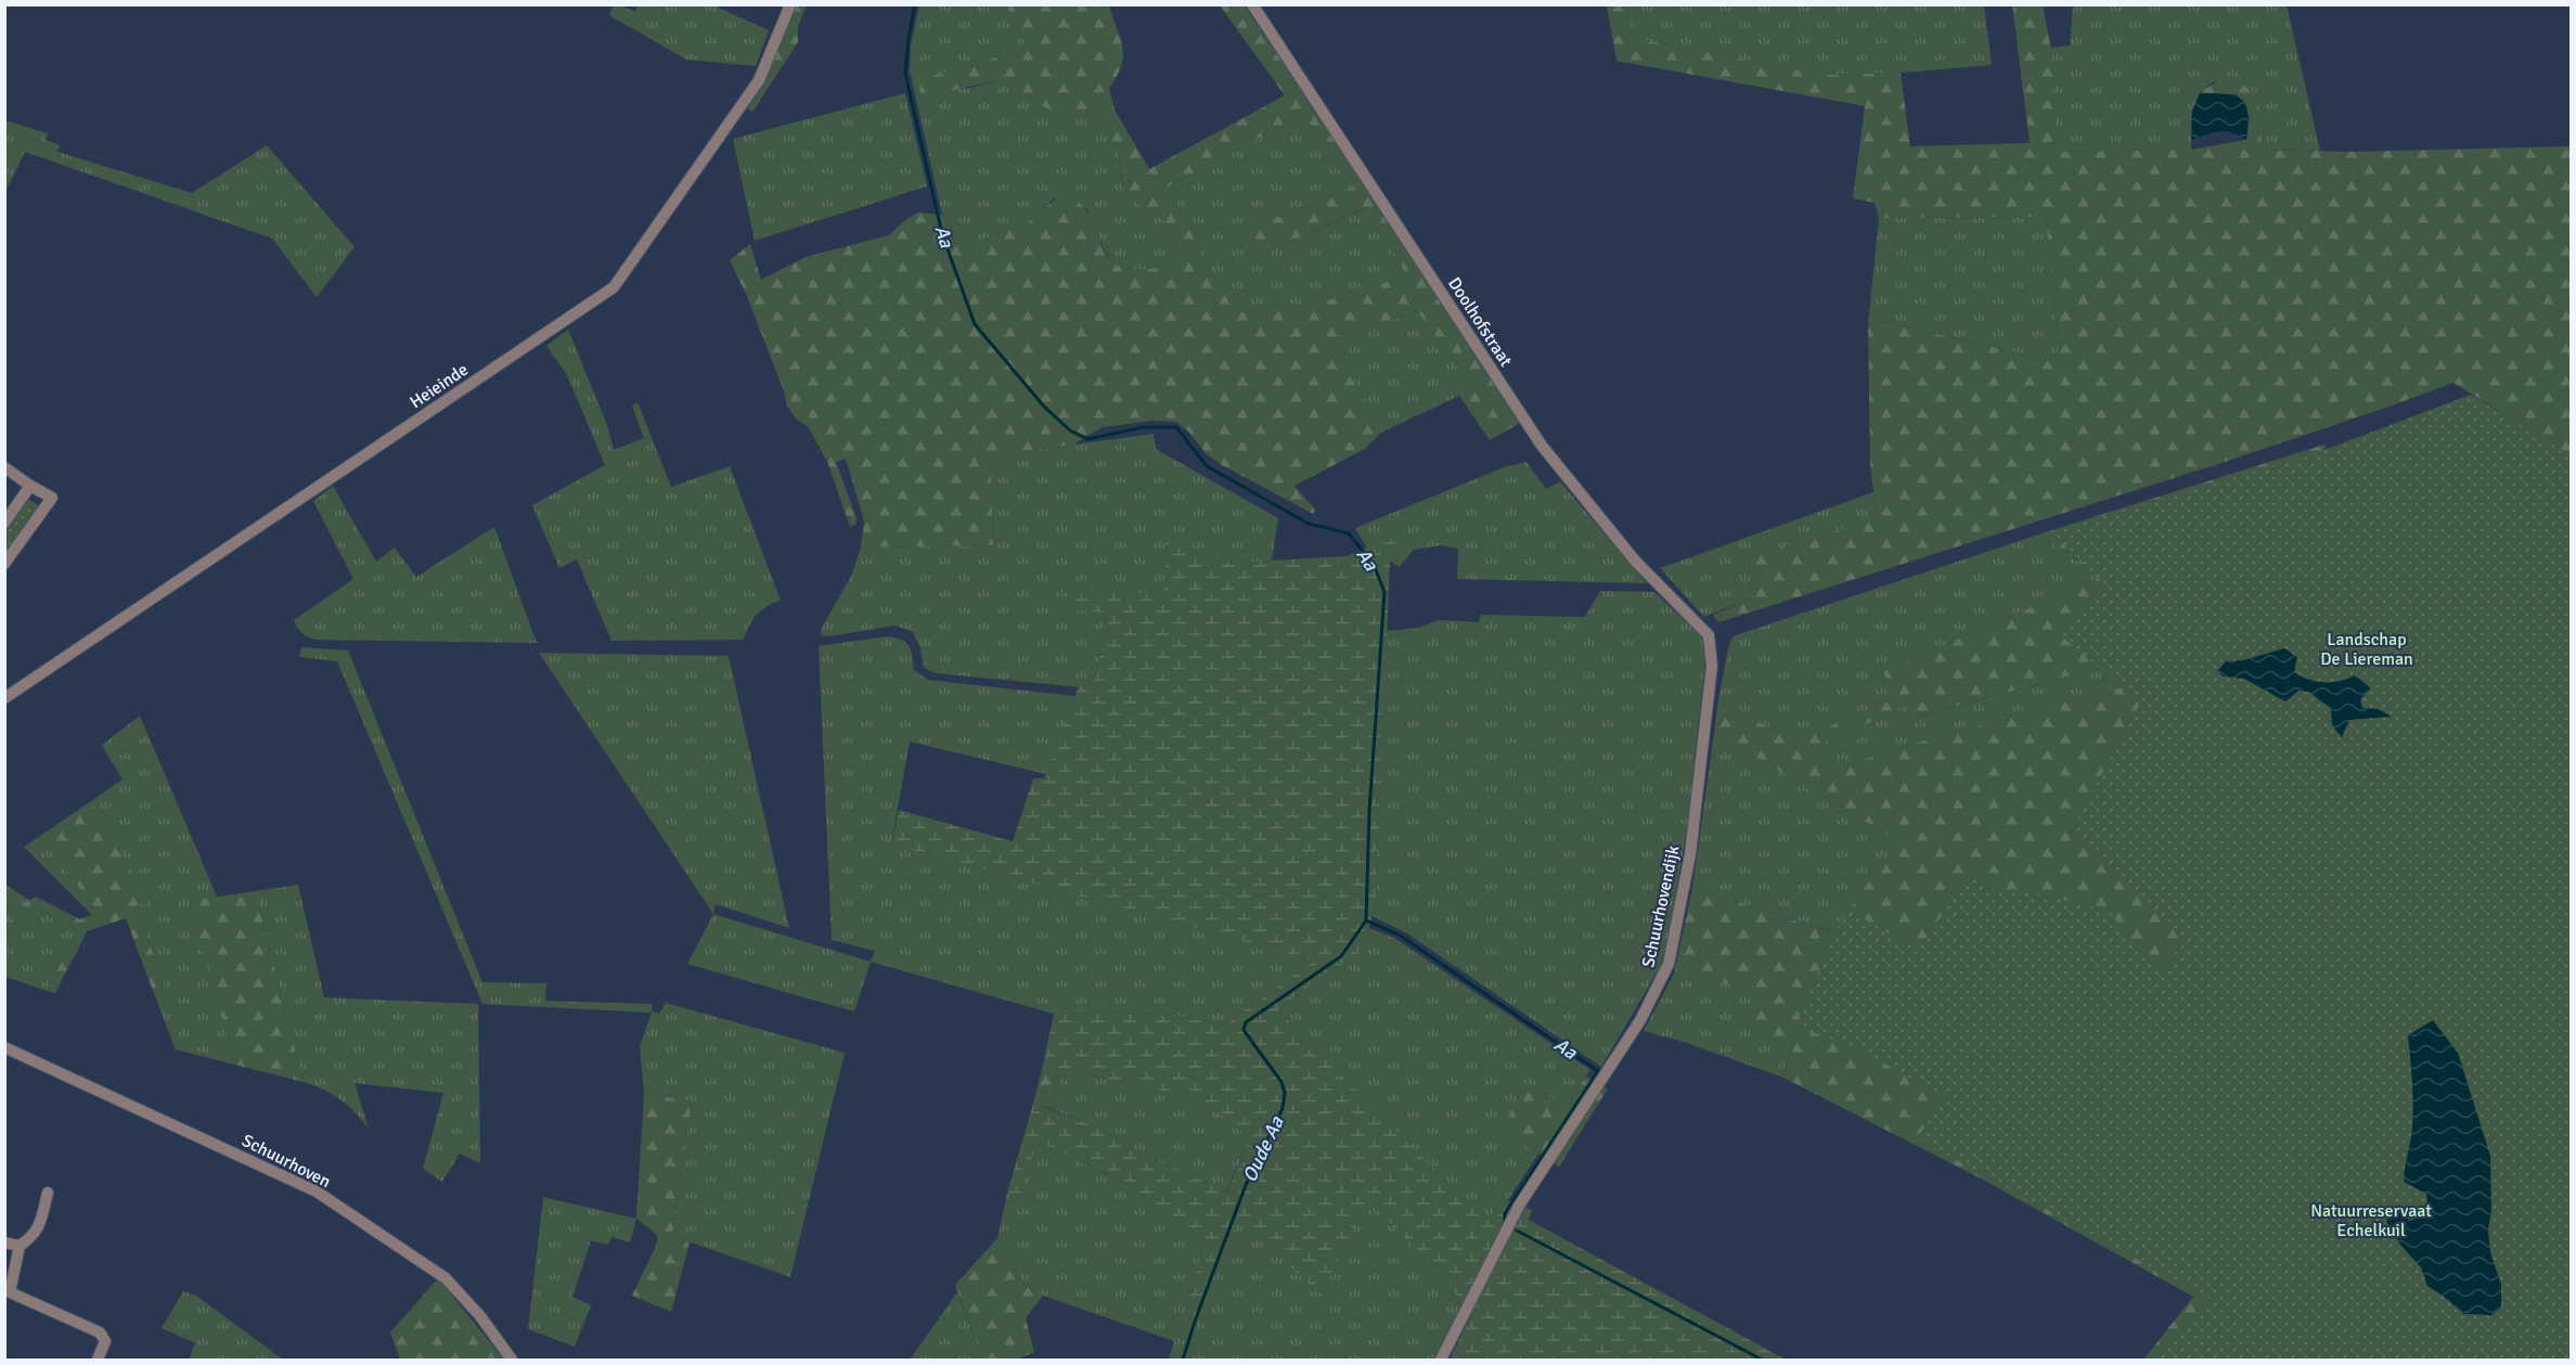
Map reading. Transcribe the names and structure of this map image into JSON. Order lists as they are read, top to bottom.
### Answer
{
  "streets": {
    "street": [
      "Doolhofstraat",
      "Heieinde",
      "Schuurhovendijk",
      "Schuurhoven"
    ]
  },
  "crossings": [
    ["Doolhofstraat", "Schuurhovendijk"]
  ],
  "water": ["Aa", "Oude Aa"],
  "parks": ["Landschap De Liereman", "Natuurreservaat Echelkuil"]
}
